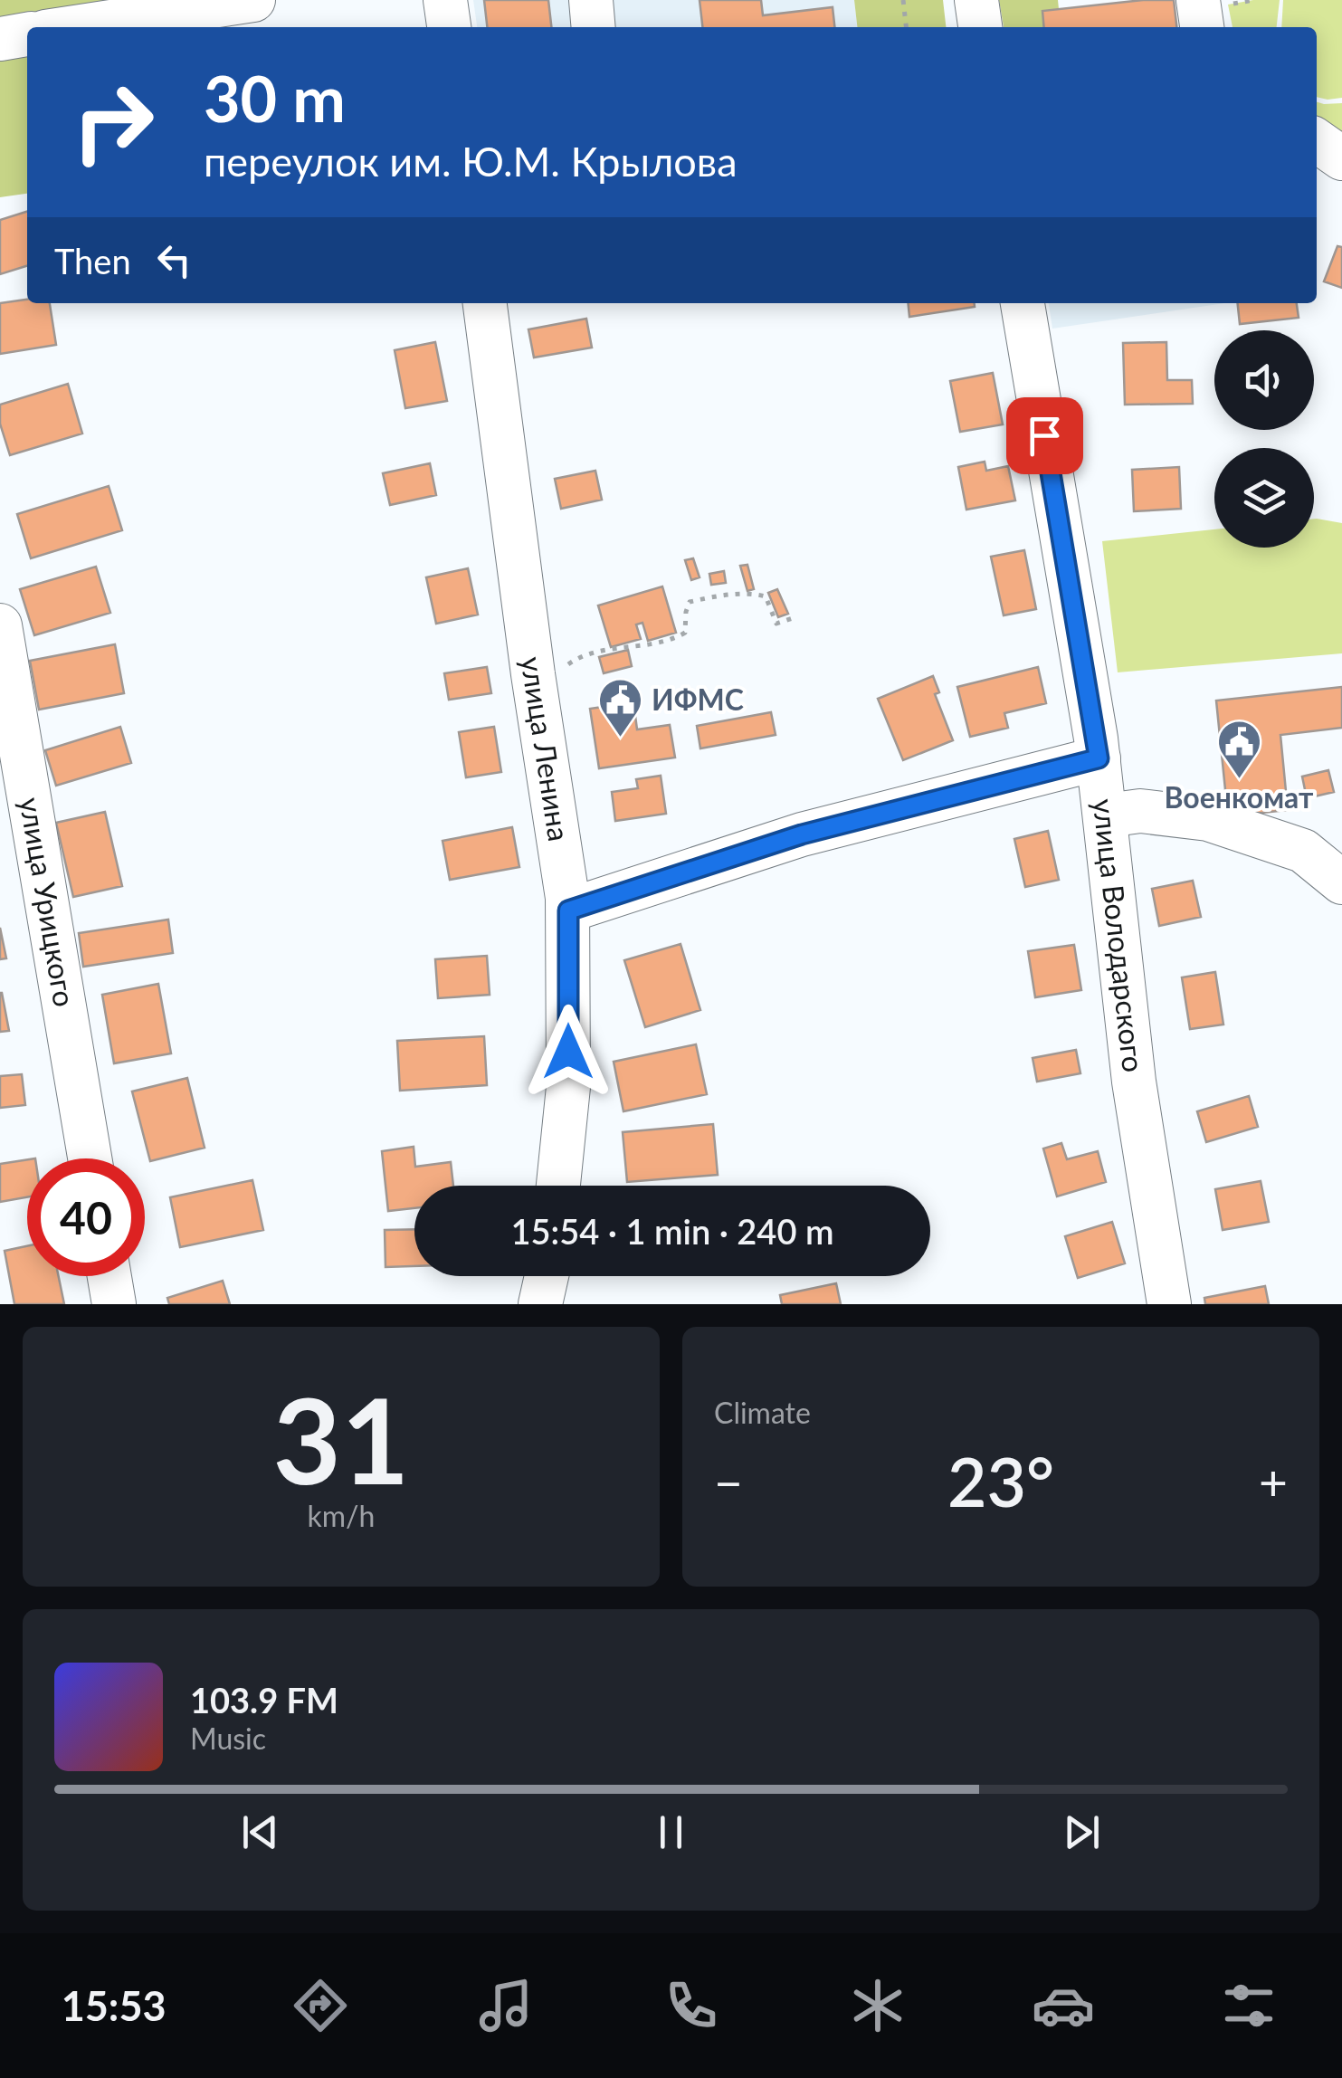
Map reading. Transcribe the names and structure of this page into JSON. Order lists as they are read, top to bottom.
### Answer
{
  "streets": {
    "street": ["улица Ленина", "улица Урицкого", "улица Володарского"]
  },
  "places": {
    "public building": ["ИФМС", "Военкомат"]
  },
  "page": {
    "turn": ["30 m", "переулок им. Ю.М. Крылова"],
    "then": "Then",
    "limit": "40",
    "trip": "15:54 · 1 min · 240 m",
    "tile": [
      ["31", "km/h"],
      "Climate"
    ],
    "heat": ["−", "23°", "+"],
    "song": ["103.9 FM", "Music"],
    "tabs": "15:53"
  }
}
